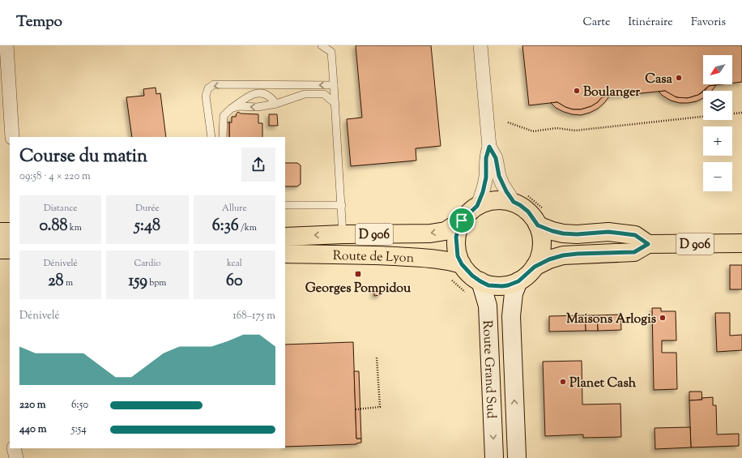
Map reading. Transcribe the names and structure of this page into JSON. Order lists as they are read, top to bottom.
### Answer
{
  "streets": {
    "main road": ["D 906", "Route de Lyon", "Route Grand Sud"]
  },
  "crossings": [
    ["D 906", "Route de Lyon"],
    ["D 906", "Route Grand Sud"],
    ["Route de Lyon", "Route Grand Sud"]
  ],
  "places": {
    "other": [
      "Casa",
      "Boulanger",
      "Maisons Arlogis",
      "Planet Cash"
    ],
    "transit": ["Georges Pompidou"]
  },
  "north": "bottom left",
  "page": {
    "header": "Tempo",
    "nav": ["Carte", "Itinéraire", "Favoris"],
    "map_buttons": ["+", "−"],
    "heading": ["Course du matin", "09:58 · 4 × 220 m"],
    "stats": [
      ["Distance", "0.88 km"],
      ["Durée", "5:48"],
      ["Allure", "6:36 /km"],
      ["Dénivelé", "28 m"],
      ["Cardio", "159 bpm"],
      ["kcal", "60"]
    ],
    "chart": ["Dénivelé", "168–175 m"],
    "list": [
      {
        "name": "220 m",
        "note": "6:50"
      },
      {
        "name": "440 m",
        "note": "5:54"
      }
    ]
  }
}
